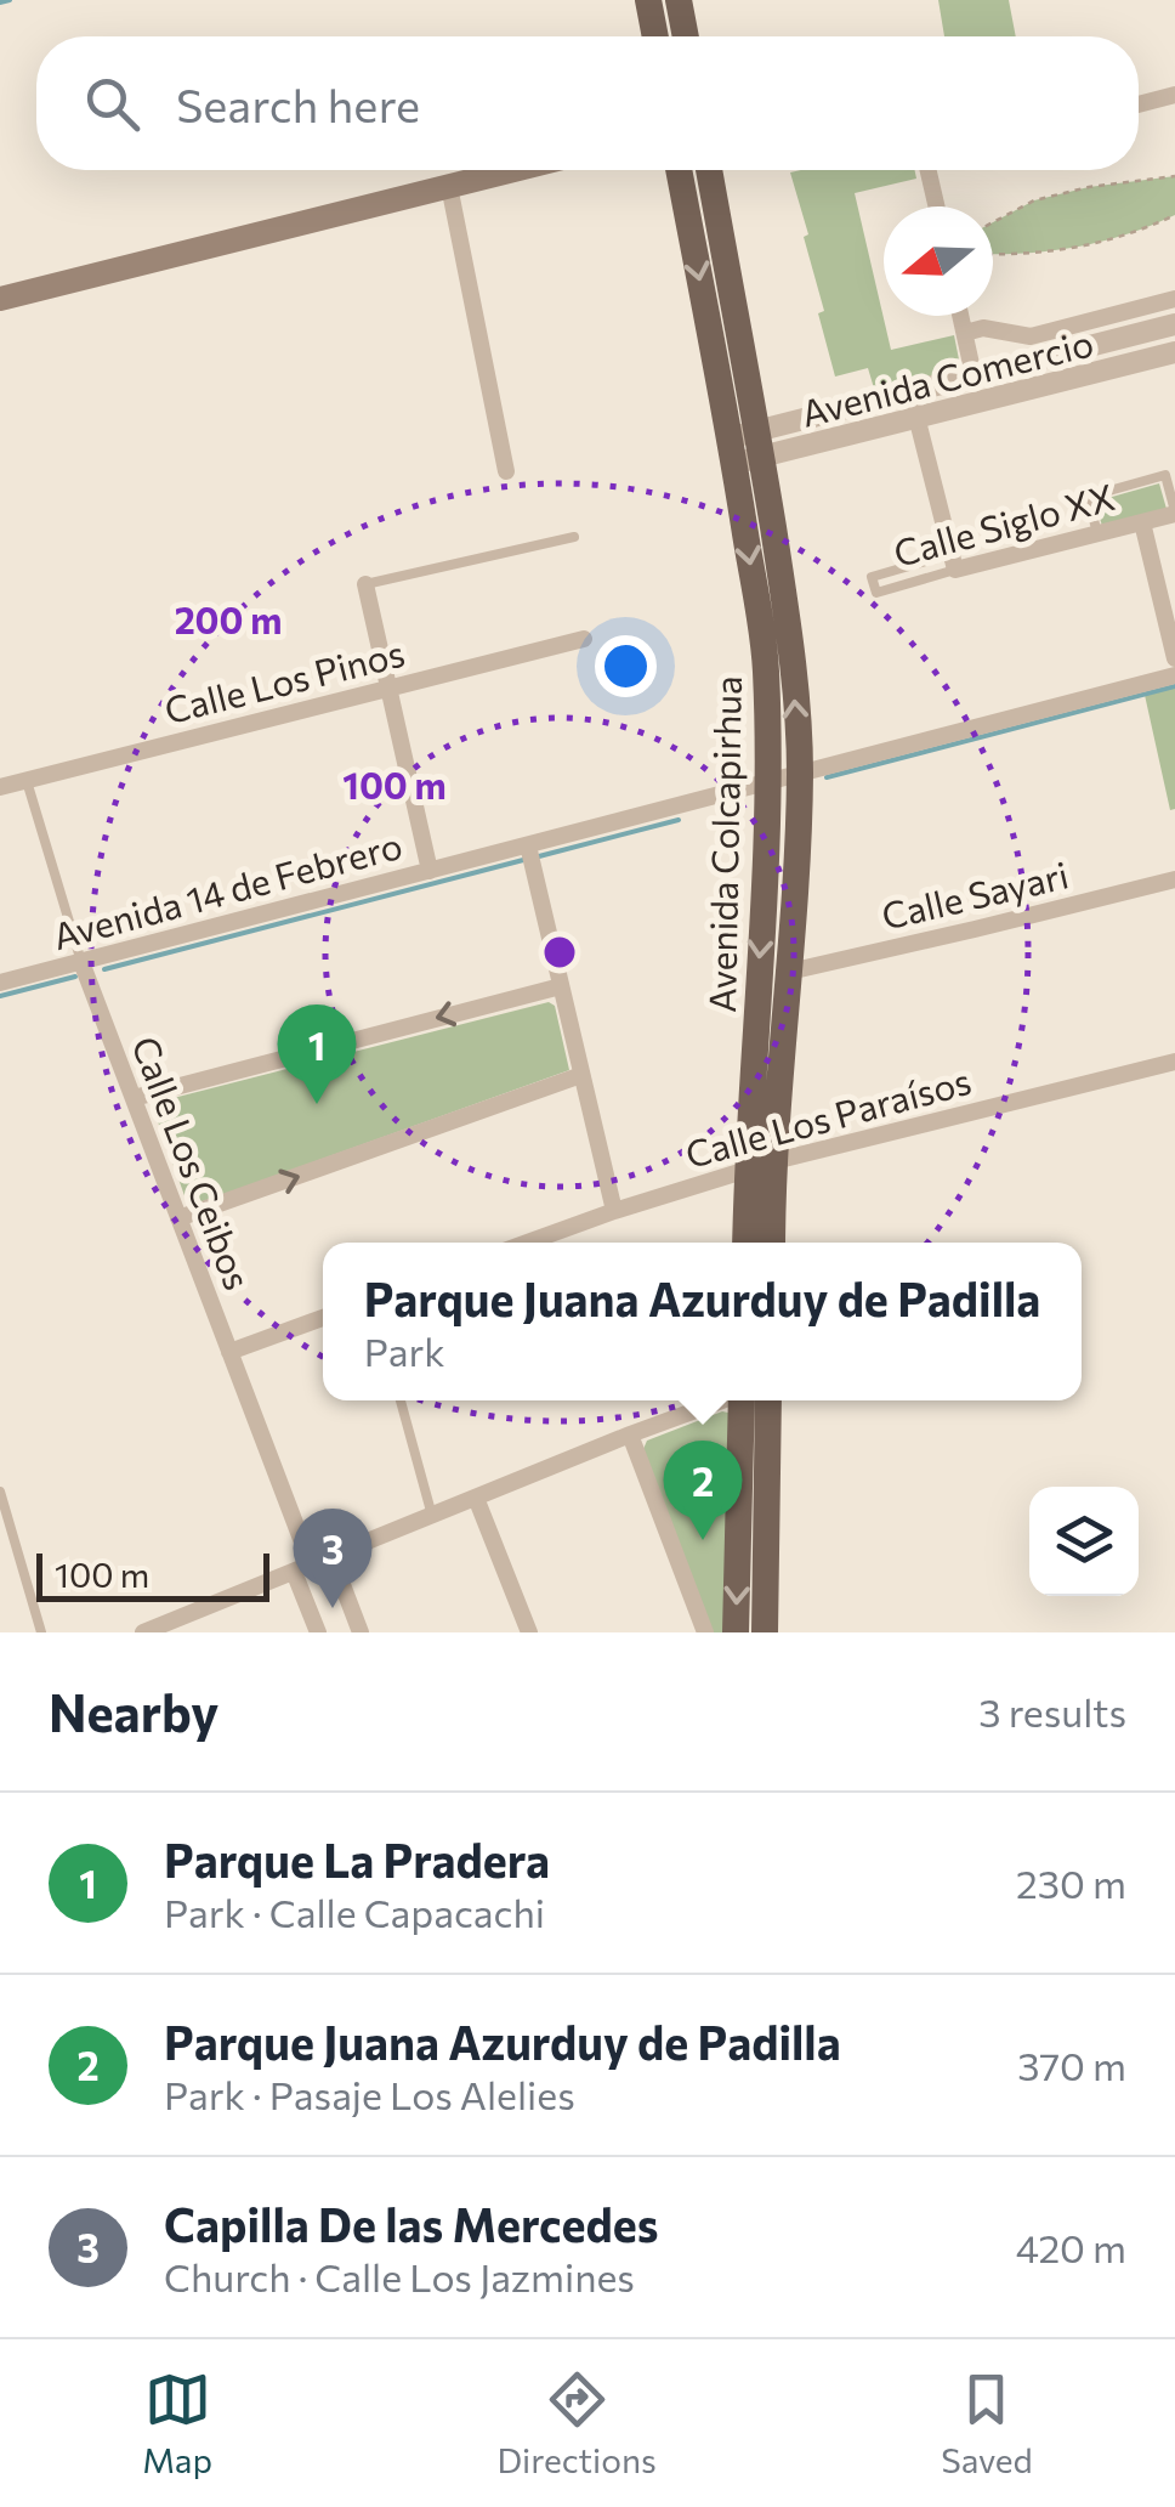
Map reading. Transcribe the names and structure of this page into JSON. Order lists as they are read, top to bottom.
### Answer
{
  "streets": {
    "main road": ["Avenida Colcapirhua"],
    "street": [
      "Avenida Comercio",
      "Calle Siglo XX",
      "Calle Los Pinos",
      "Avenida 14 de Febrero",
      "Calle Sayari",
      "Calle Los Paraísos",
      "Calle Los Ceibos"
    ]
  },
  "crossings": [
    ["Avenida Comercio", "Avenida Colcapirhua"],
    ["Calle Los Pinos", "Calle Los Ceibos"],
    ["Avenida Colcapirhua", "Avenida 14 de Febrero"],
    ["Avenida Colcapirhua", "Calle Sayari"],
    ["Avenida Colcapirhua", "Calle Los Paraísos"],
    ["Avenida 14 de Febrero", "Calle Los Ceibos"]
  ],
  "scale_bar": "100 m",
  "north": "left",
  "page": {
    "search": "Search here",
    "pins": ["1", "2", "3"],
    "popup": ["Parque Juana Azurduy de Padilla", "Park"],
    "scale": "100 m",
    "heading": ["Nearby", "3 results"],
    "list": [
      {
        "mark": "1",
        "name": "Parque La Pradera",
        "note": "Park · Calle Capacachi",
        "value": "230 m"
      },
      {
        "mark": "2",
        "name": "Parque Juana Azurduy de Padilla",
        "note": "Park · Pasaje Los Alelies",
        "value": "370 m"
      },
      {
        "mark": "3",
        "name": "Capilla De las Mercedes",
        "note": "Church · Calle Los Jazmines",
        "value": "420 m"
      }
    ],
    "nav": ["Map", "Directions", "Saved"]
  },
  "rings": ["200 m", "100 m"]
}
